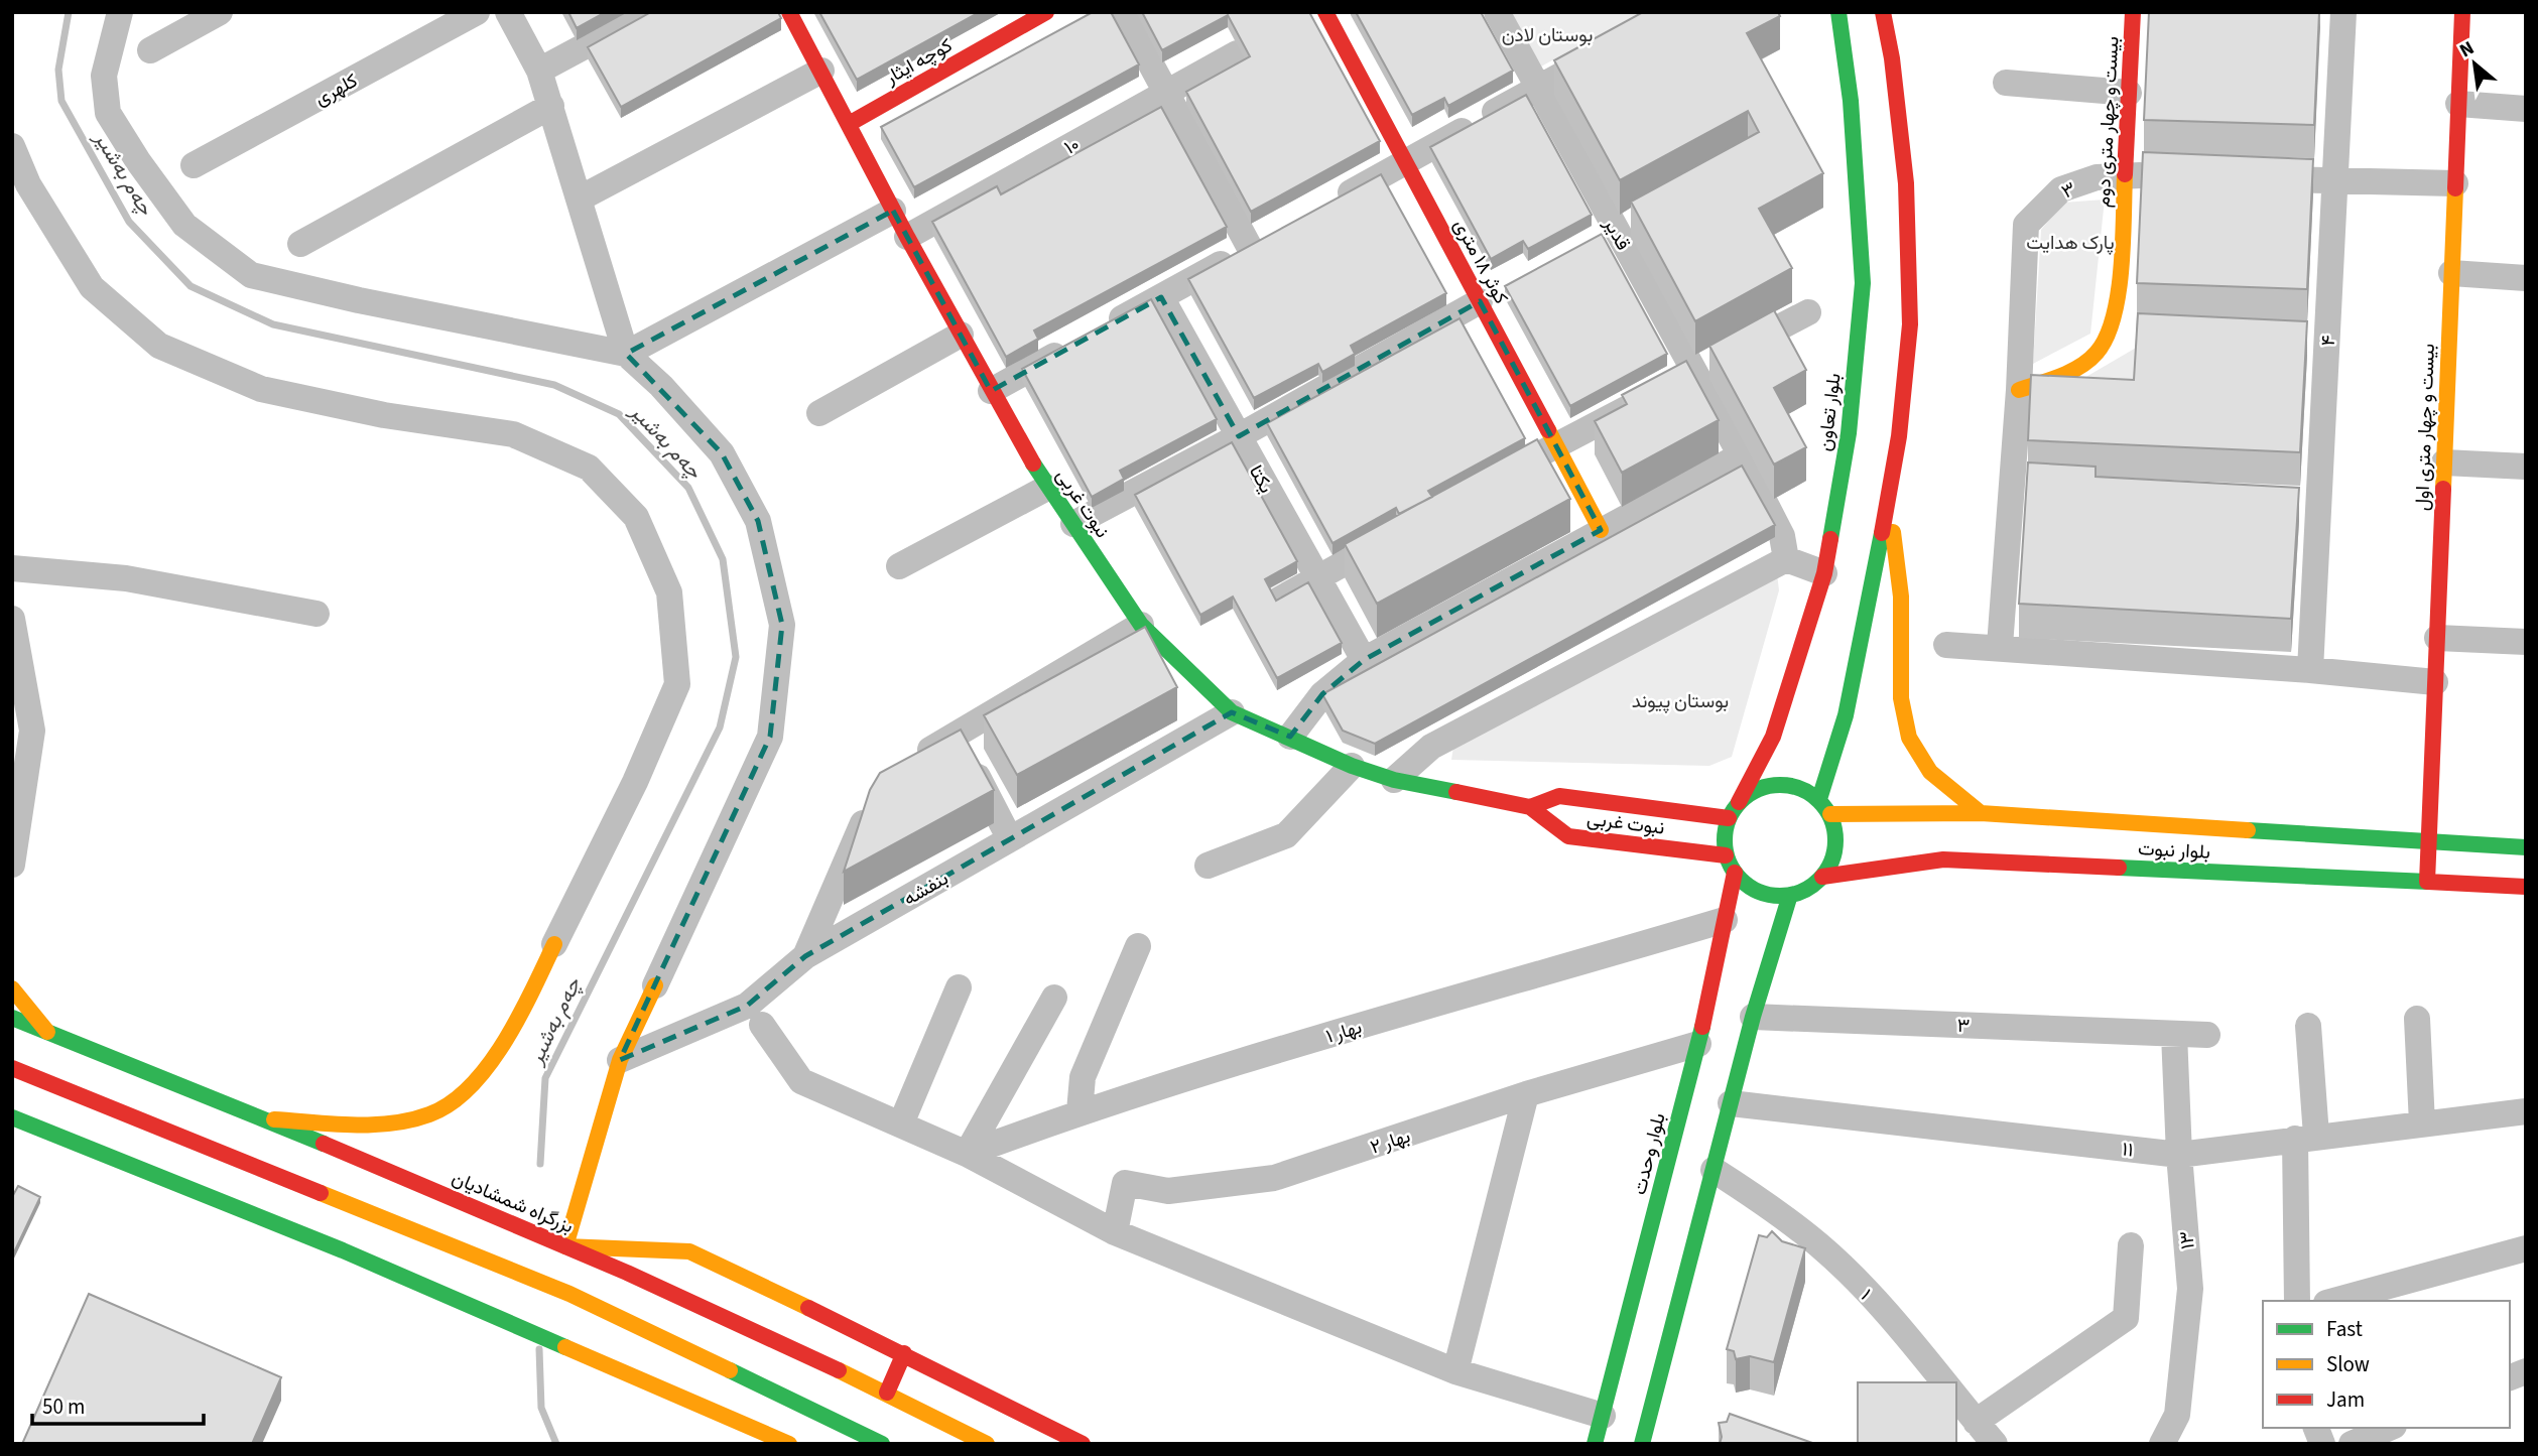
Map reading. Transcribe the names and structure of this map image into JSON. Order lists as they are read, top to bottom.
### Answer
{
  "streets": {
    "main road": [
      "کوچه ایثار",
      "بیست و چهار متری دوم",
      "کوثر ۱۸ متری",
      "بلوار تعاون",
      "بیست و چهار متری اول",
      "نبوت غربی",
      "بلوار نبوت",
      "بلوار وحدت",
      "بزرگراه شمشادیان"
    ],
    "street": [
      "کلهری",
      "۱۰",
      "۳",
      "قدیر",
      "۴",
      "یکتا",
      "بنفشه",
      "بهار ۱",
      "بهار ۲",
      "۱۱",
      "۱۳",
      "۱"
    ]
  },
  "crossings": [
    ["کوچه ایثار", "نبوت غربی"],
    ["بیست و چهار متری دوم", "۳"],
    ["۱۰", "نبوت غربی"],
    ["۳", "۱۳"],
    ["بلوار تعاون", "نبوت غربی"],
    ["بلوار تعاون", "بلوار نبوت"],
    ["بلوار تعاون", "بلوار وحدت"],
    ["بیست و چهار متری اول", "بلوار نبوت"],
    ["نبوت غربی", "بلوار نبوت"],
    ["نبوت غربی", "بنفشه"],
    ["نبوت غربی", "بلوار وحدت"],
    ["بلوار نبوت", "بلوار وحدت"],
    ["بهار ۱", "بلوار وحدت"],
    ["بهار ۲", "بلوار وحدت"],
    ["۱۱", "۱۳"]
  ],
  "water": ["چەم بەشیر"],
  "parks": ["بوستان لادن", "پارک‌ هدایت", "بوستان پیوند"],
  "legend": ["Fast", "Slow", "Jam"],
  "scale_bar": "50 m",
  "north": "top left"
}
